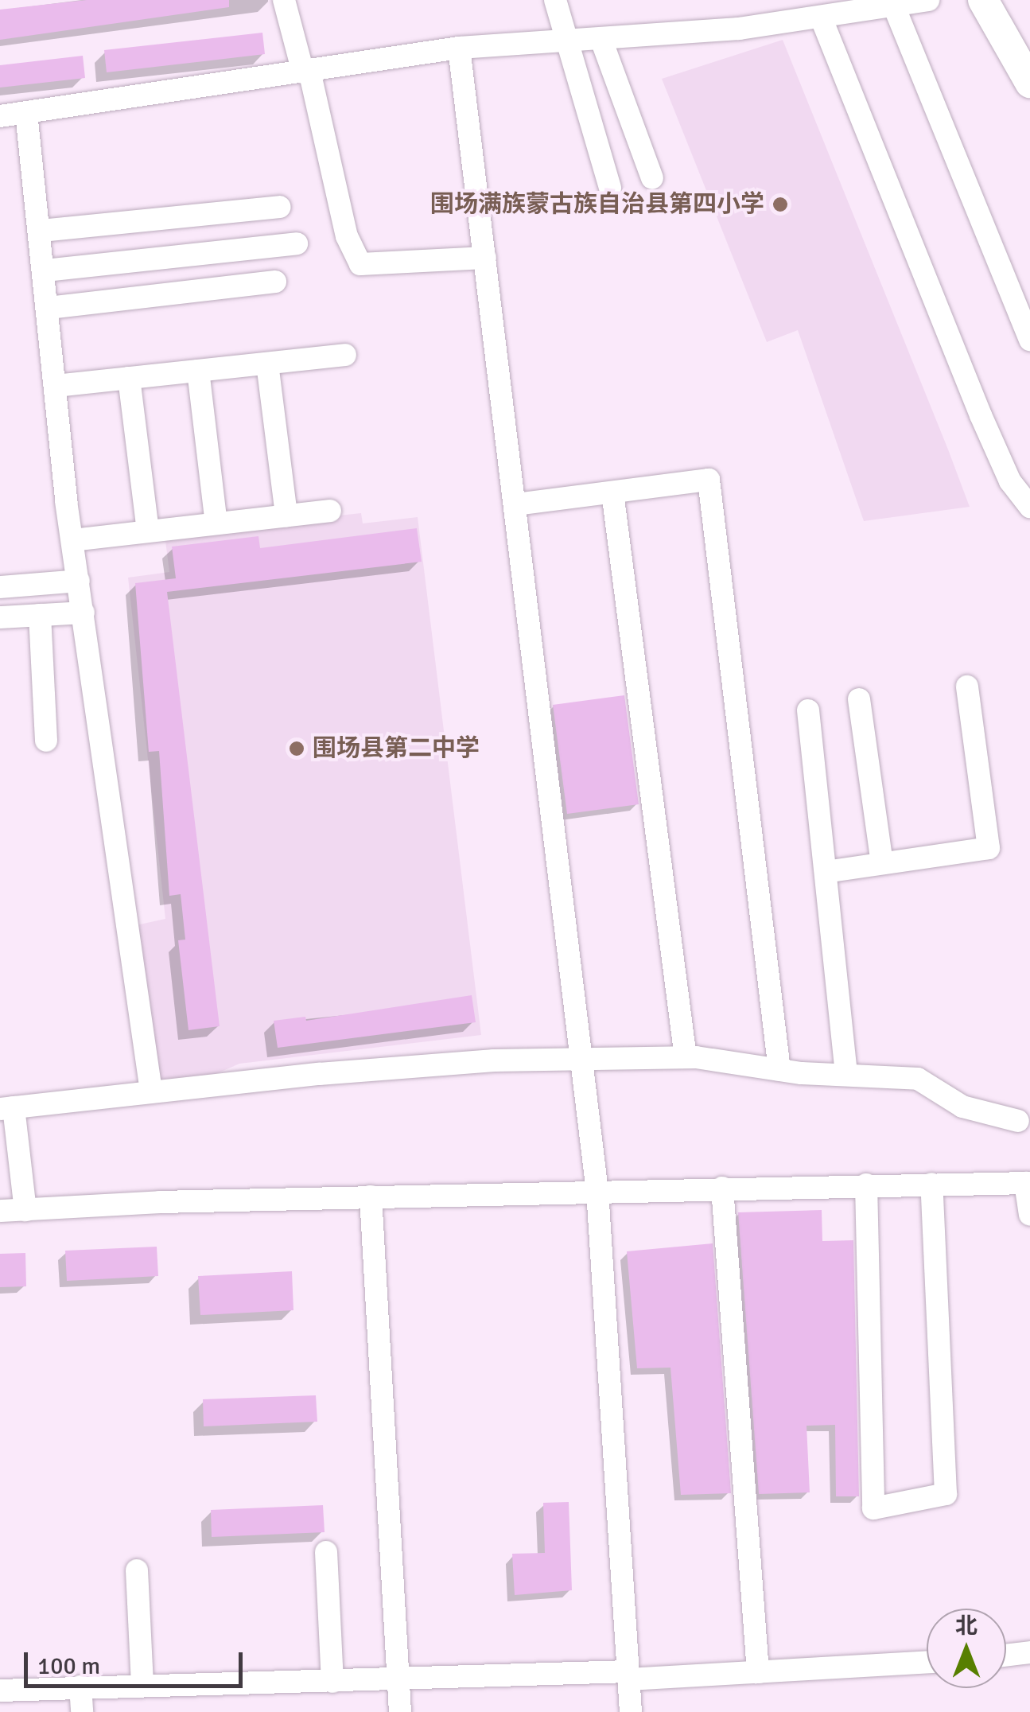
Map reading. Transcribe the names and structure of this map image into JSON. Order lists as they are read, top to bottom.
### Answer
{
  "places": ["围场满族蒙古族自治县第四小学", "围场县第二中学"],
  "scale_bar": "100 m",
  "north": "top"
}
